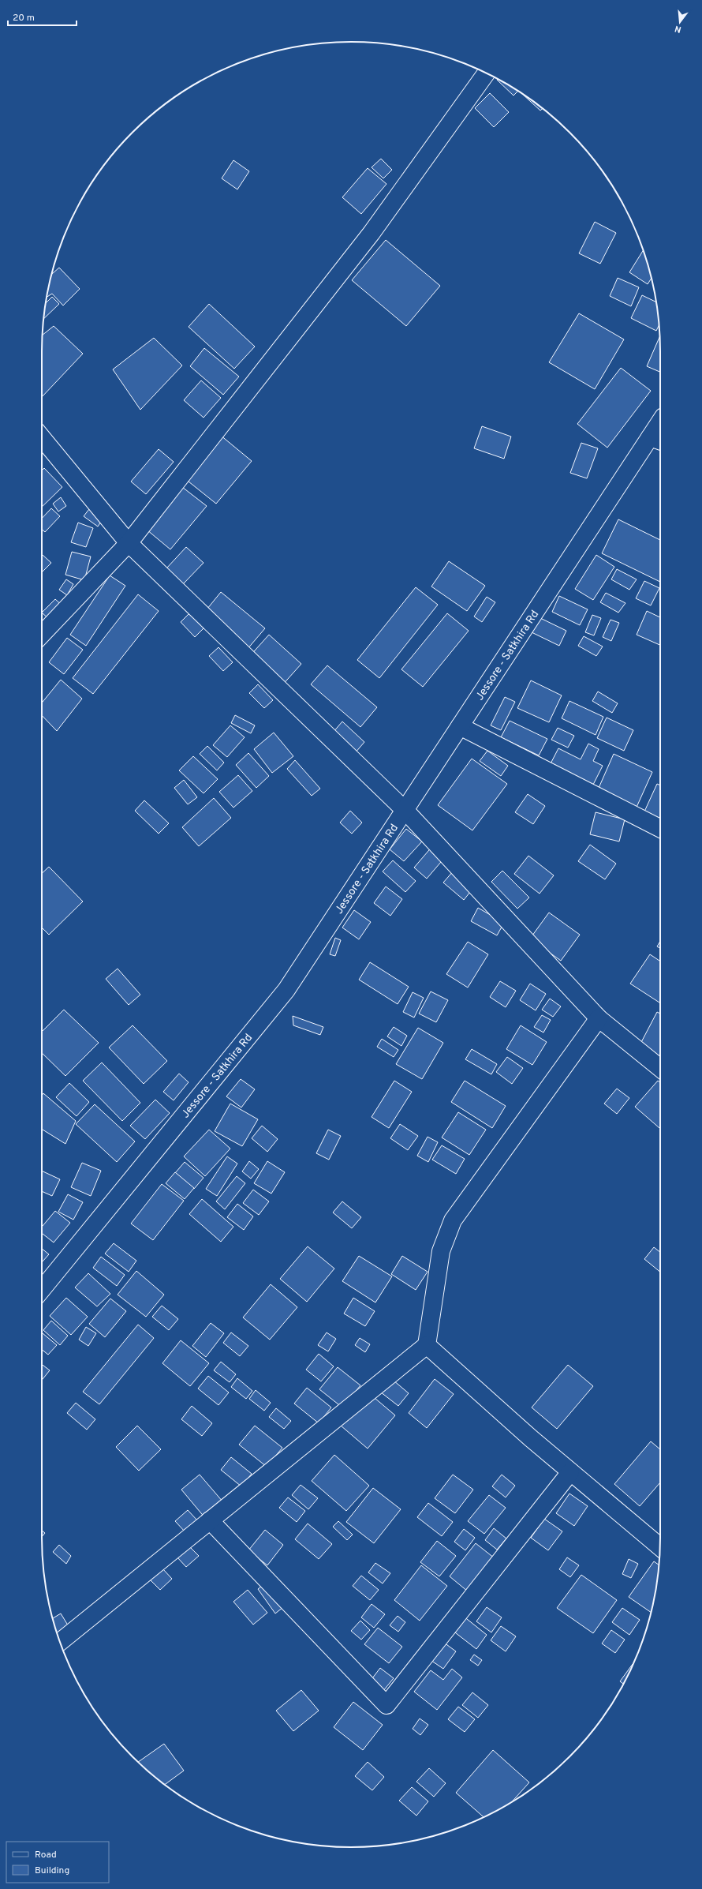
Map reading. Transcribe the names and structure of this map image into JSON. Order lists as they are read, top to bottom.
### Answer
{
  "streets": {
    "street": ["Jessore - Satkhira Rd"]
  },
  "legend": ["Road", "Building"],
  "scale_bar": "20 m",
  "north": "bottom"
}
